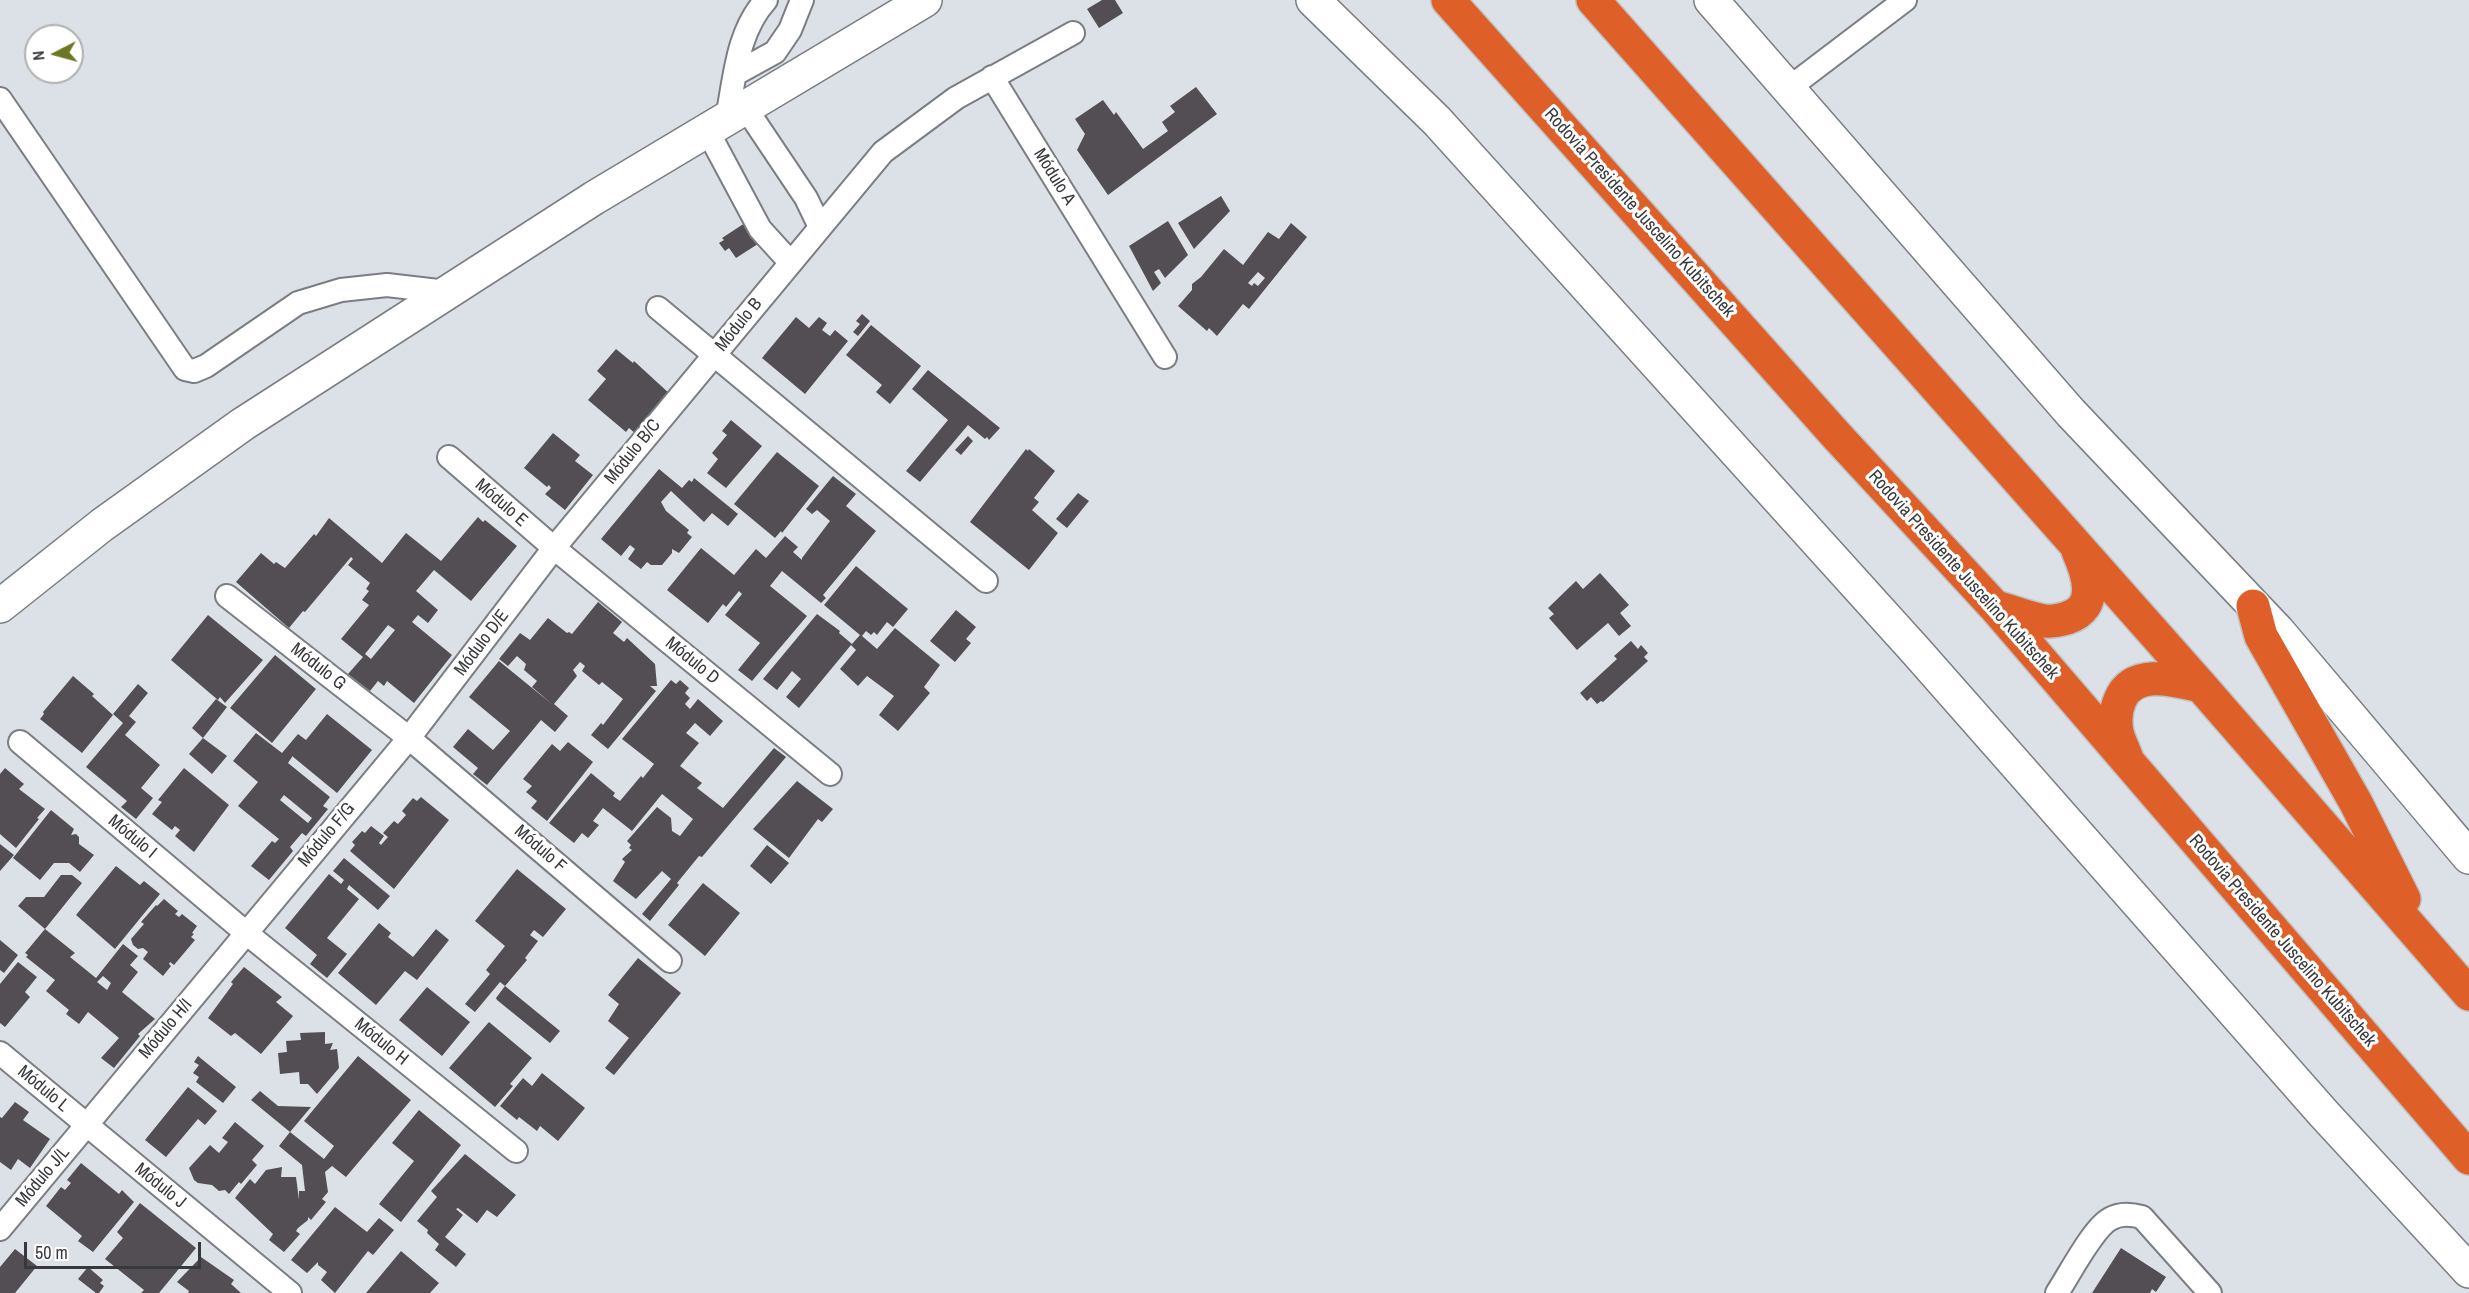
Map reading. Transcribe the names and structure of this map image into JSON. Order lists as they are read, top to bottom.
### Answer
{
  "streets": {
    "highway": ["Rodovia Presidente Juscelino Kubitschek"],
    "street": [
      "Módulo A",
      "Módulo B",
      "Módulo B/C",
      "Módulo E",
      "Módulo D/E",
      "Módulo D",
      "Módulo G",
      "Módulo F/G",
      "Módulo I",
      "Módulo F",
      "Módulo H/I",
      "Módulo H",
      "Módulo L",
      "Módulo J/L",
      "Módulo J"
    ]
  },
  "crossings": [
    ["Módulo A", "Módulo B"],
    ["Módulo B", "Módulo B/C"],
    ["Módulo B/C", "Módulo E"],
    ["Módulo B/C", "Módulo D/E"],
    ["Módulo B/C", "Módulo D"],
    ["Módulo E", "Módulo D/E"],
    ["Módulo E", "Módulo D"],
    ["Módulo D/E", "Módulo D"],
    ["Módulo D/E", "Módulo G"],
    ["Módulo D/E", "Módulo F/G"],
    ["Módulo D/E", "Módulo F"],
    ["Módulo G", "Módulo F/G"],
    ["Módulo G", "Módulo F"],
    ["Módulo F/G", "Módulo I"],
    ["Módulo F/G", "Módulo F"],
    ["Módulo F/G", "Módulo H/I"],
    ["Módulo F/G", "Módulo H"],
    ["Módulo I", "Módulo H/I"],
    ["Módulo I", "Módulo H"],
    ["Módulo H/I", "Módulo H"],
    ["Módulo H/I", "Módulo L"],
    ["Módulo H/I", "Módulo J/L"],
    ["Módulo H/I", "Módulo J"],
    ["Módulo L", "Módulo J/L"],
    ["Módulo L", "Módulo J"],
    ["Módulo J/L", "Módulo J"]
  ],
  "scale_bar": "50 m",
  "north": "left"
}
